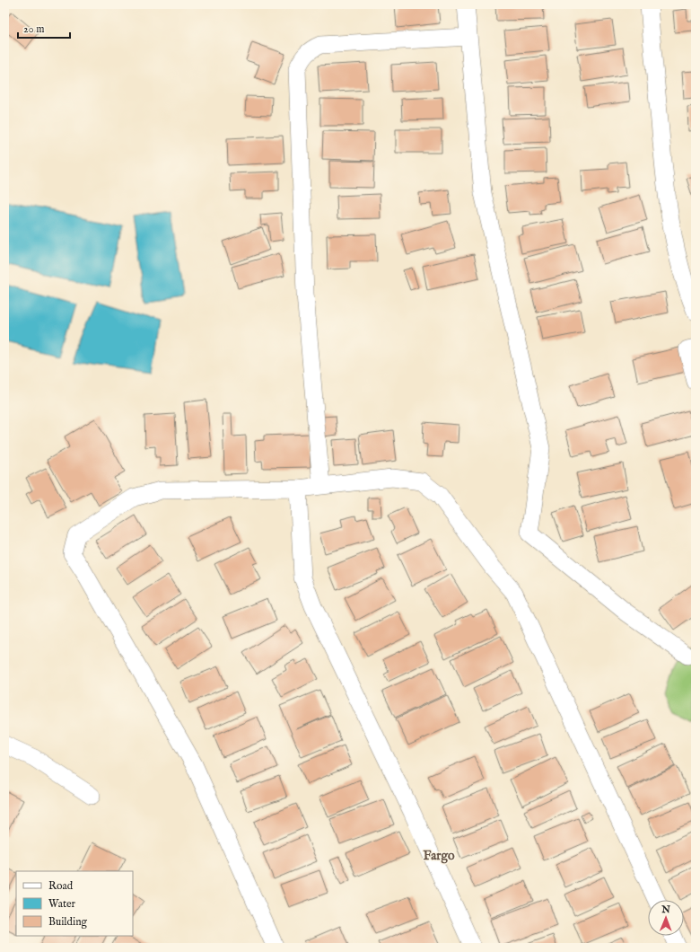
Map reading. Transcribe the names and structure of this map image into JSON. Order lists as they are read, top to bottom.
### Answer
{
  "districts": ["Fargo"],
  "legend": ["Road", "Water", "Building"],
  "scale_bar": "20 m",
  "north": "top"
}
